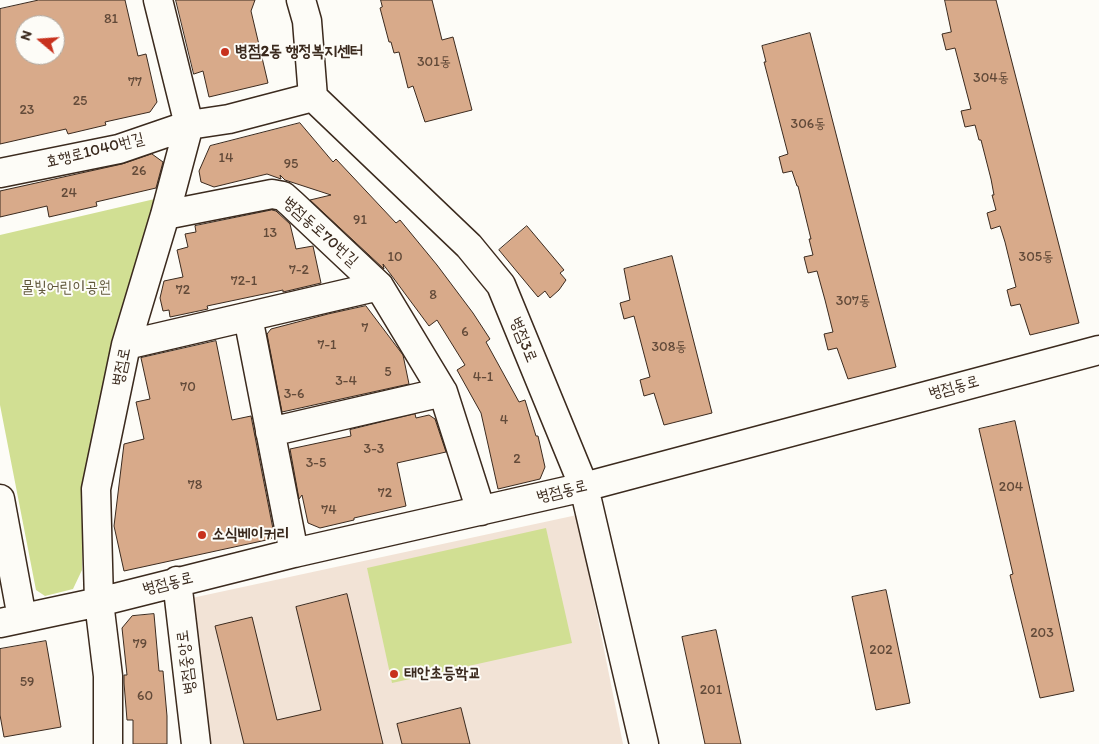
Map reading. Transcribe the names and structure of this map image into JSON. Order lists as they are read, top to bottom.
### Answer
{
  "streets": {
    "street": [
      "효행로1040번길",
      "병점동로70번길",
      "병점3로",
      "병점로",
      "병점동로",
      "병점중앙로"
    ]
  },
  "crossings": [
    ["효행로1040번길", "병점3로"],
    ["효행로1040번길", "병점로"],
    ["병점동로70번길", "병점로"],
    ["병점동로70번길", "병점동로"],
    ["병점3로", "병점동로"],
    ["병점로", "병점동로"],
    ["병점동로", "병점중앙로"]
  ],
  "parks": ["물빛어린이공원"],
  "places": ["병점2동 행정복지센터", "소식베이커리", "태안초등학교"],
  "house_numbers": [
    "81",
    "301동",
    "304동",
    "77",
    "25",
    "23",
    "306동",
    "14",
    "95",
    "26",
    "24",
    "91",
    "13",
    "10",
    "305동",
    "7-2",
    "72-1",
    "72",
    "8",
    "307동",
    "7",
    "6",
    "7-1",
    "308동",
    "5",
    "4-1",
    "3-4",
    "70",
    "3-6",
    "4",
    "3-3",
    "2",
    "3-5",
    "78",
    "204",
    "72",
    "74",
    "203",
    "79",
    "202",
    "59",
    "201",
    "60"
  ],
  "north": "left"
}
